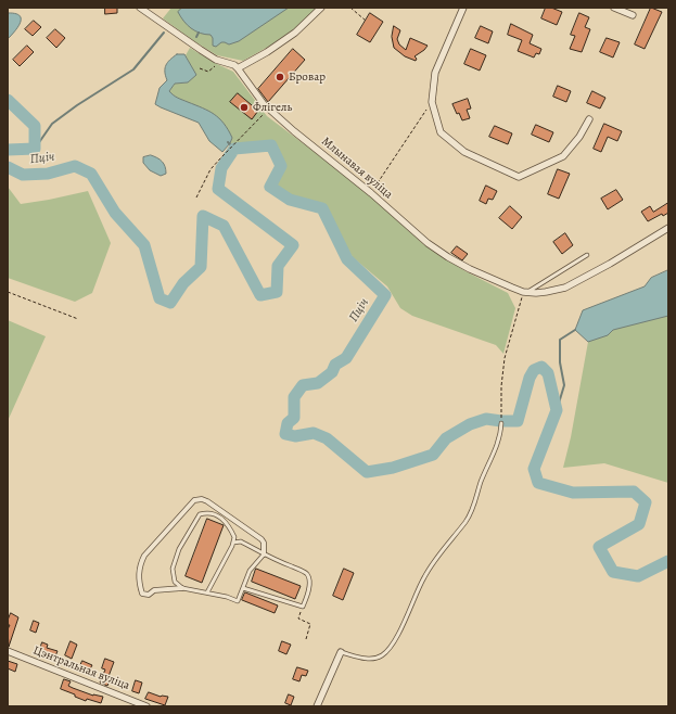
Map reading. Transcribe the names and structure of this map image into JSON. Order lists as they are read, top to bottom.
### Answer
{
  "streets": {
    "street": ["Млынавая вуліца", "Цэнтральная вуліца"]
  },
  "water": ["Пціч"],
  "places": ["Бровар", "Флігель"]
}
